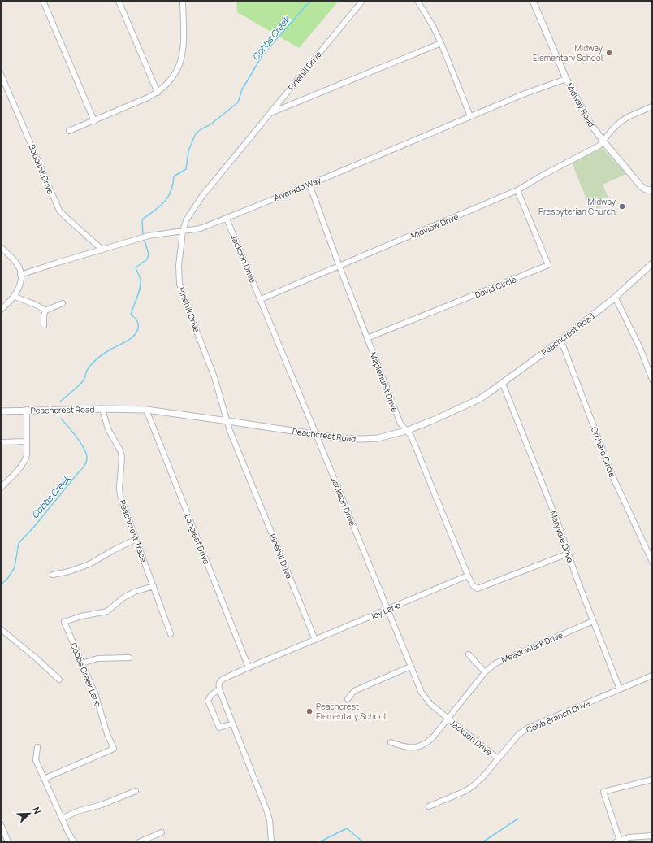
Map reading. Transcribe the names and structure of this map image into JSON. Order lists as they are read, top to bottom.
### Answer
{
  "streets": {
    "street": [
      "Pinehill Drive",
      "Midway Road",
      "Bobolink Drive",
      "Alverado Way",
      "Midview Drive",
      "Jackson Drive",
      "David Circle",
      "Peachcrest Road",
      "Maplehurst Drive",
      "Orchard Circle",
      "Peachcrest Trace",
      "Maryvale Drive",
      "Longleaf Drive",
      "Joy Lane",
      "Meadowlark Drive",
      "Cobbs Creek Lane",
      "Cobb Branch Drive"
    ]
  },
  "crossings": [
    ["Pinehill Drive", "Alverado Way"],
    ["Pinehill Drive", "Peachcrest Road"],
    ["Pinehill Drive", "Joy Lane"],
    ["Midway Road", "Alverado Way"],
    ["Midway Road", "Midview Drive"],
    ["Bobolink Drive", "Alverado Way"],
    ["Alverado Way", "Jackson Drive"],
    ["Alverado Way", "Maplehurst Drive"],
    ["Midview Drive", "Jackson Drive"],
    ["Midview Drive", "David Circle"],
    ["Midview Drive", "Maplehurst Drive"],
    ["Jackson Drive", "Peachcrest Road"],
    ["Jackson Drive", "Joy Lane"],
    ["Jackson Drive", "Meadowlark Drive"],
    ["Jackson Drive", "Cobb Branch Drive"],
    ["David Circle", "Maplehurst Drive"],
    ["Peachcrest Road", "Maplehurst Drive"],
    ["Peachcrest Road", "Orchard Circle"],
    ["Peachcrest Road", "Peachcrest Trace"],
    ["Peachcrest Road", "Maryvale Drive"],
    ["Peachcrest Road", "Longleaf Drive"],
    ["Maplehurst Drive", "Joy Lane"],
    ["Peachcrest Trace", "Cobbs Creek Lane"],
    ["Maryvale Drive", "Meadowlark Drive"],
    ["Maryvale Drive", "Cobb Branch Drive"],
    ["Longleaf Drive", "Joy Lane"]
  ],
  "water": ["Cobbs Creek"],
  "places": ["Midway Elementary School", "Midway Presbyterian Church", "Peachcrest Elementary School"],
  "north": "top right"
}
